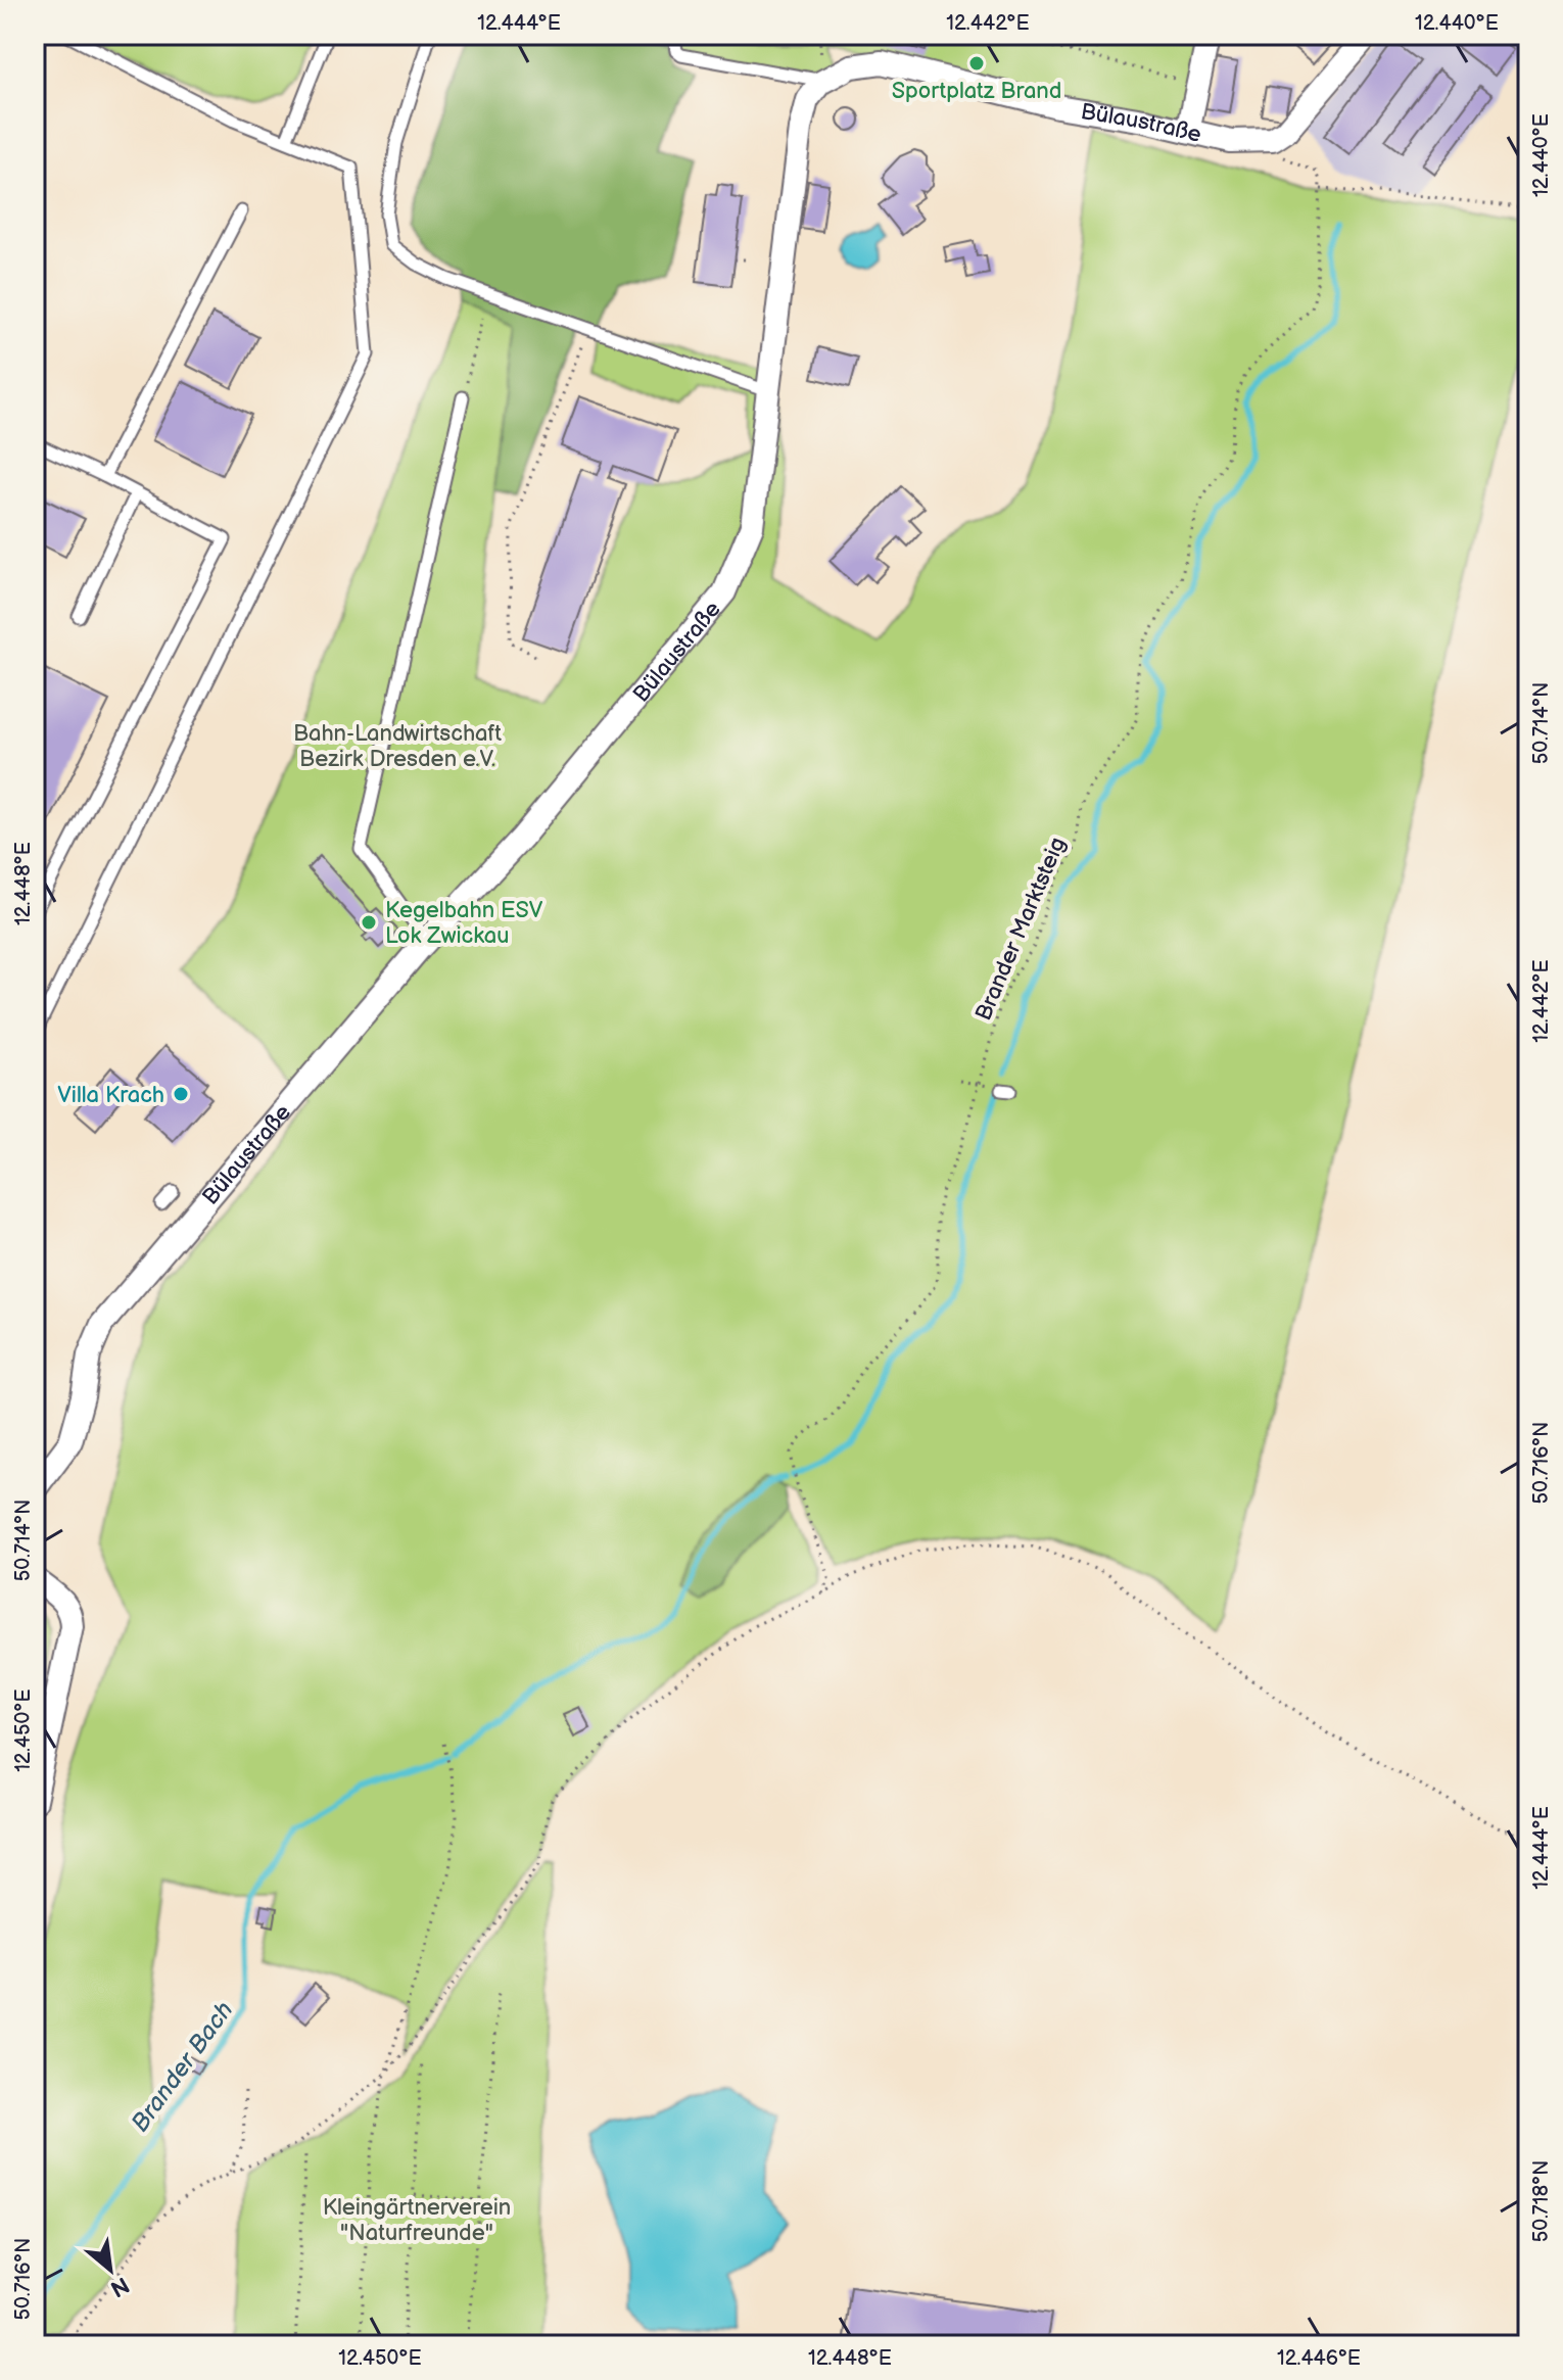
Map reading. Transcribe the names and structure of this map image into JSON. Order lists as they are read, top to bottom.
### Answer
{
  "streets": {
    "street": ["Bülaustraße"],
    "path": ["Brander Marktsteig"]
  },
  "water": ["Brander Bach"],
  "parks": ["Bahn-Landwirtschaft Bezirk Dresden e.V.", "Kleingärtnerverein \"Naturfreunde\""],
  "places": ["Sportplatz Brand", "Kegelbahn ESV Lok Zwickau", "Villa Krach"],
  "north": "bottom right",
  "coordinates": [
    "12.444°E",
    "12.442°E",
    "12.440°E",
    "50.714°N",
    "12.448°E",
    "50.716°N",
    "12.450°E",
    "50.718°N",
    "12.446°E"
  ]
}
